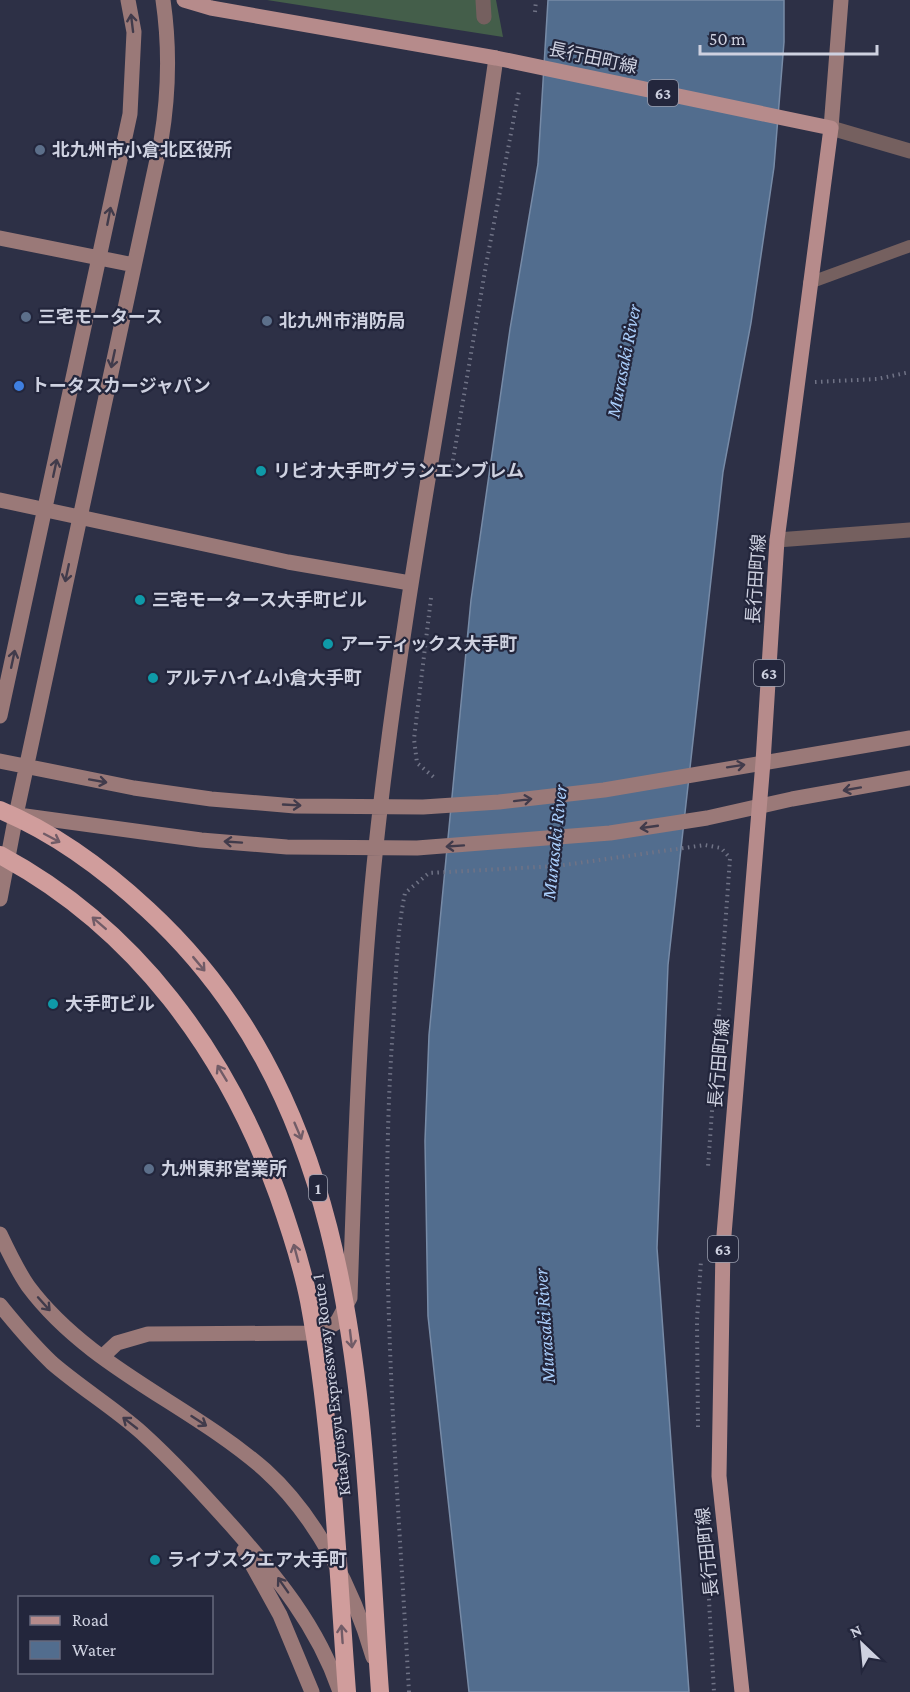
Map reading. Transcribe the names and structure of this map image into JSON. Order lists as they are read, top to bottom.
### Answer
{
  "streets": {
    "highway": ["1", "Kitakyusyu Expressway Route 1"],
    "main road": ["長行田町線", "63"]
  },
  "water": ["Murasaki River"],
  "places": [
    "北九州市小倉北区役所",
    "三宅モータース",
    "北九州市消防局",
    "トータスカージャパン",
    "リビオ大手町グランエンブレム",
    "三宅モータース大手町ビル",
    "アーティックス大手町",
    "アルテハイム小倉大手町",
    "大手町ビル",
    "九州東邦営業所",
    "ライブスクエア大手町"
  ],
  "legend": ["Road", "Water"],
  "scale_bar": "50 m",
  "north": "top left"
}
